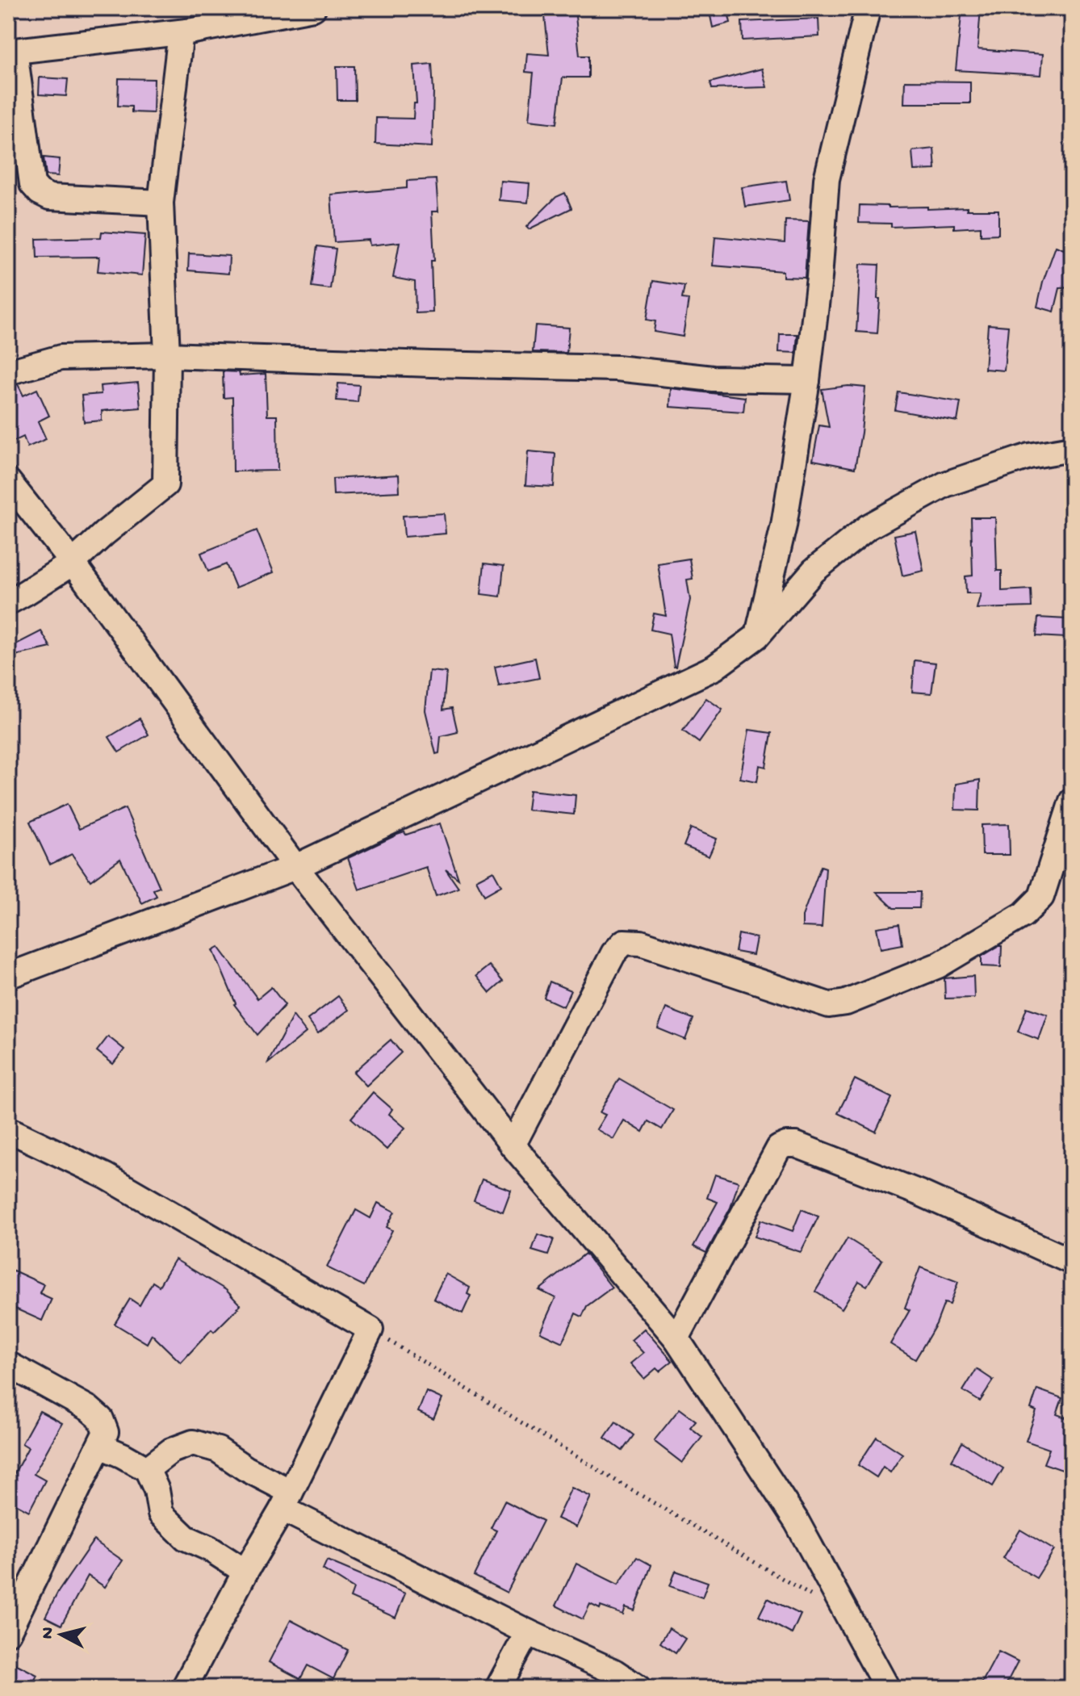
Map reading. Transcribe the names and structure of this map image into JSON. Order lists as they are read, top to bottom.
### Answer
{
  "north": "left"
}
